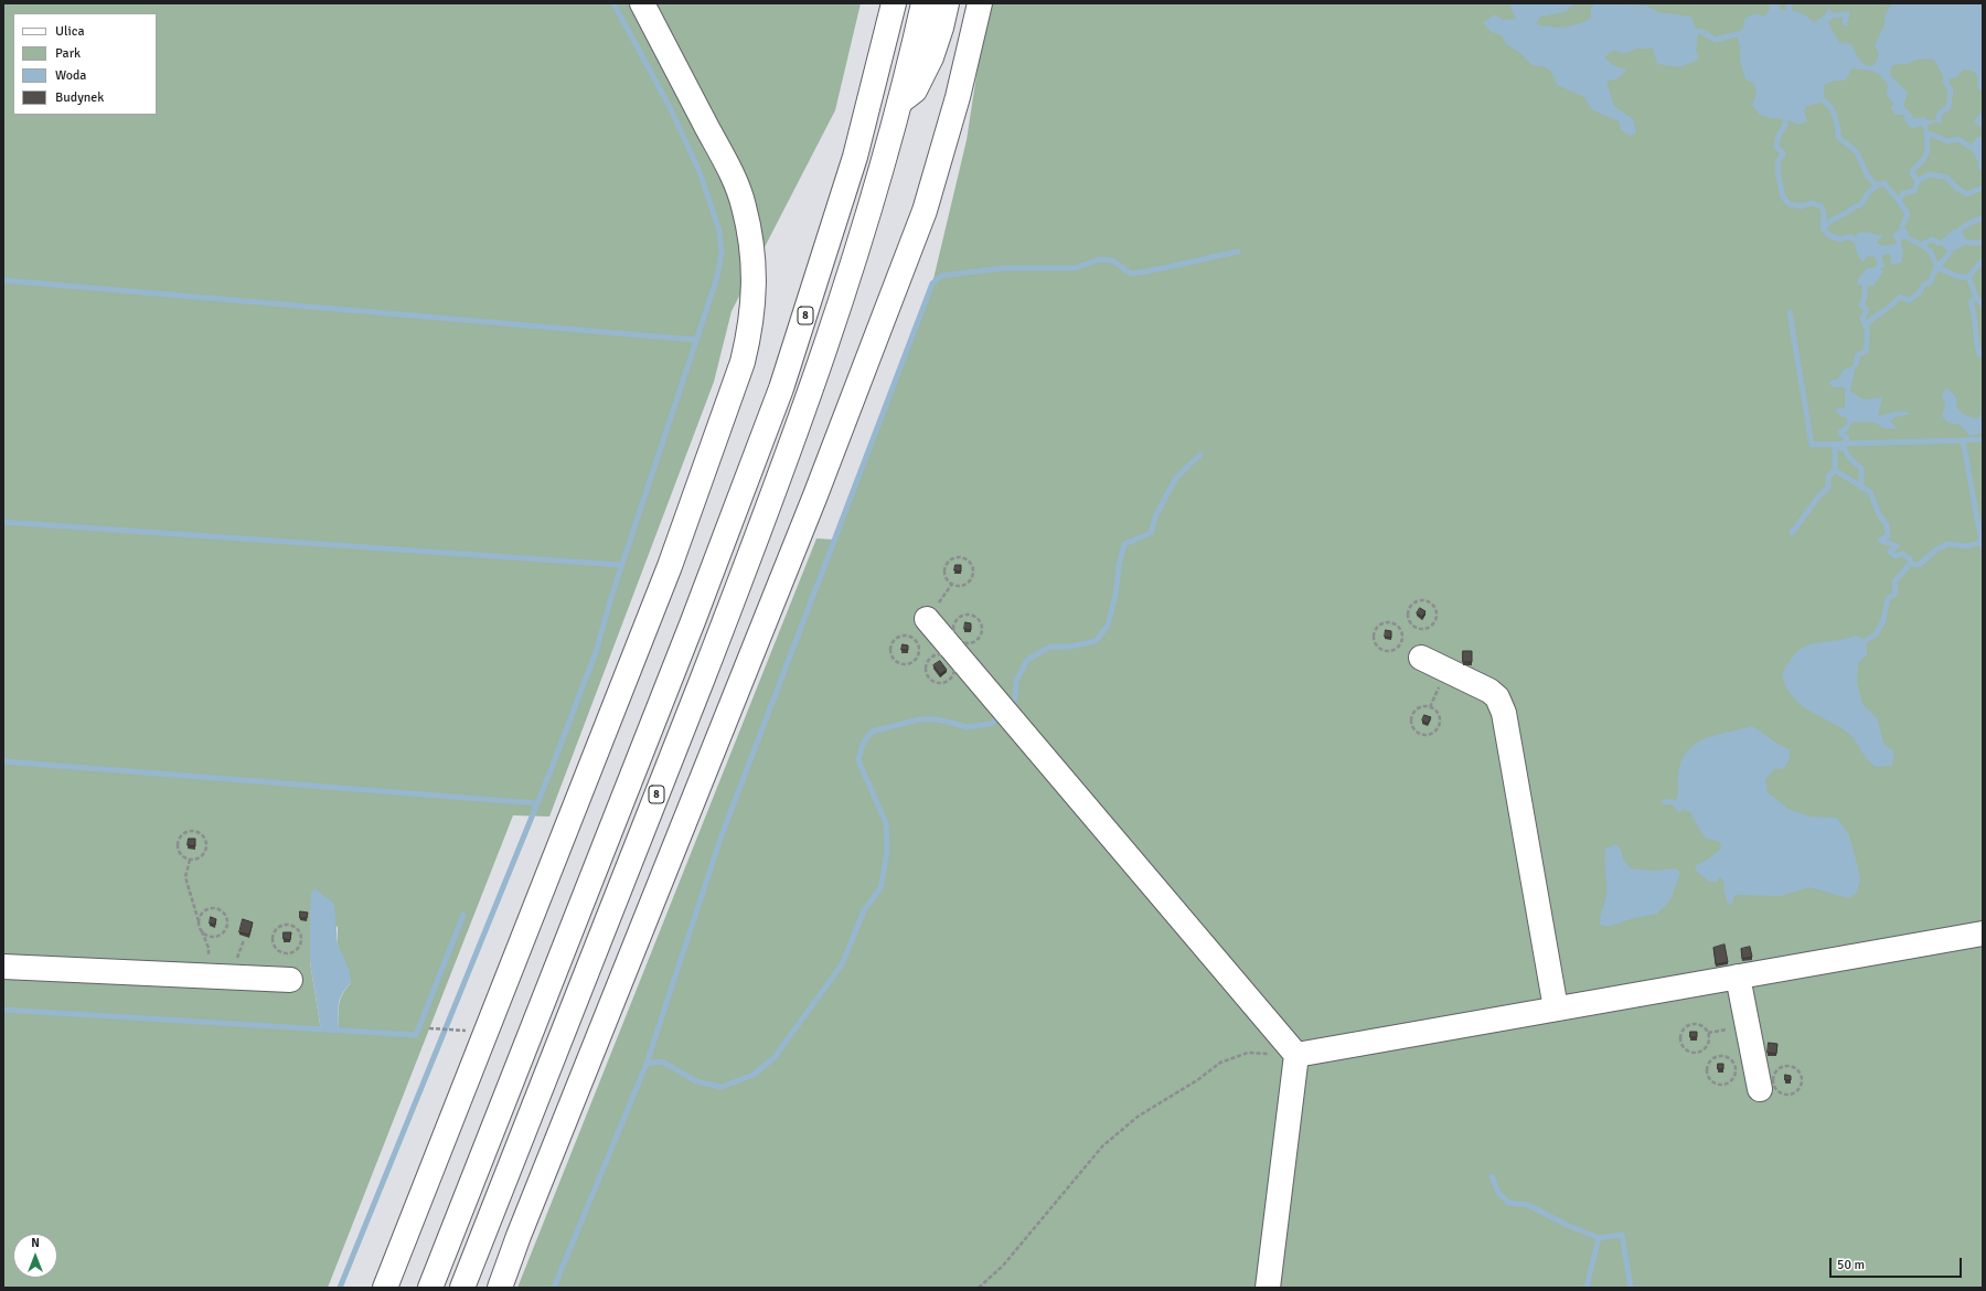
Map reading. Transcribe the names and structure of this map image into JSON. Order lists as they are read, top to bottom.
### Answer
{
  "streets": {
    "main road": ["8"]
  },
  "legend": [
    "Ulica",
    "Park",
    "Woda",
    "Budynek"
  ],
  "scale_bar": "50 m",
  "north": "top"
}
